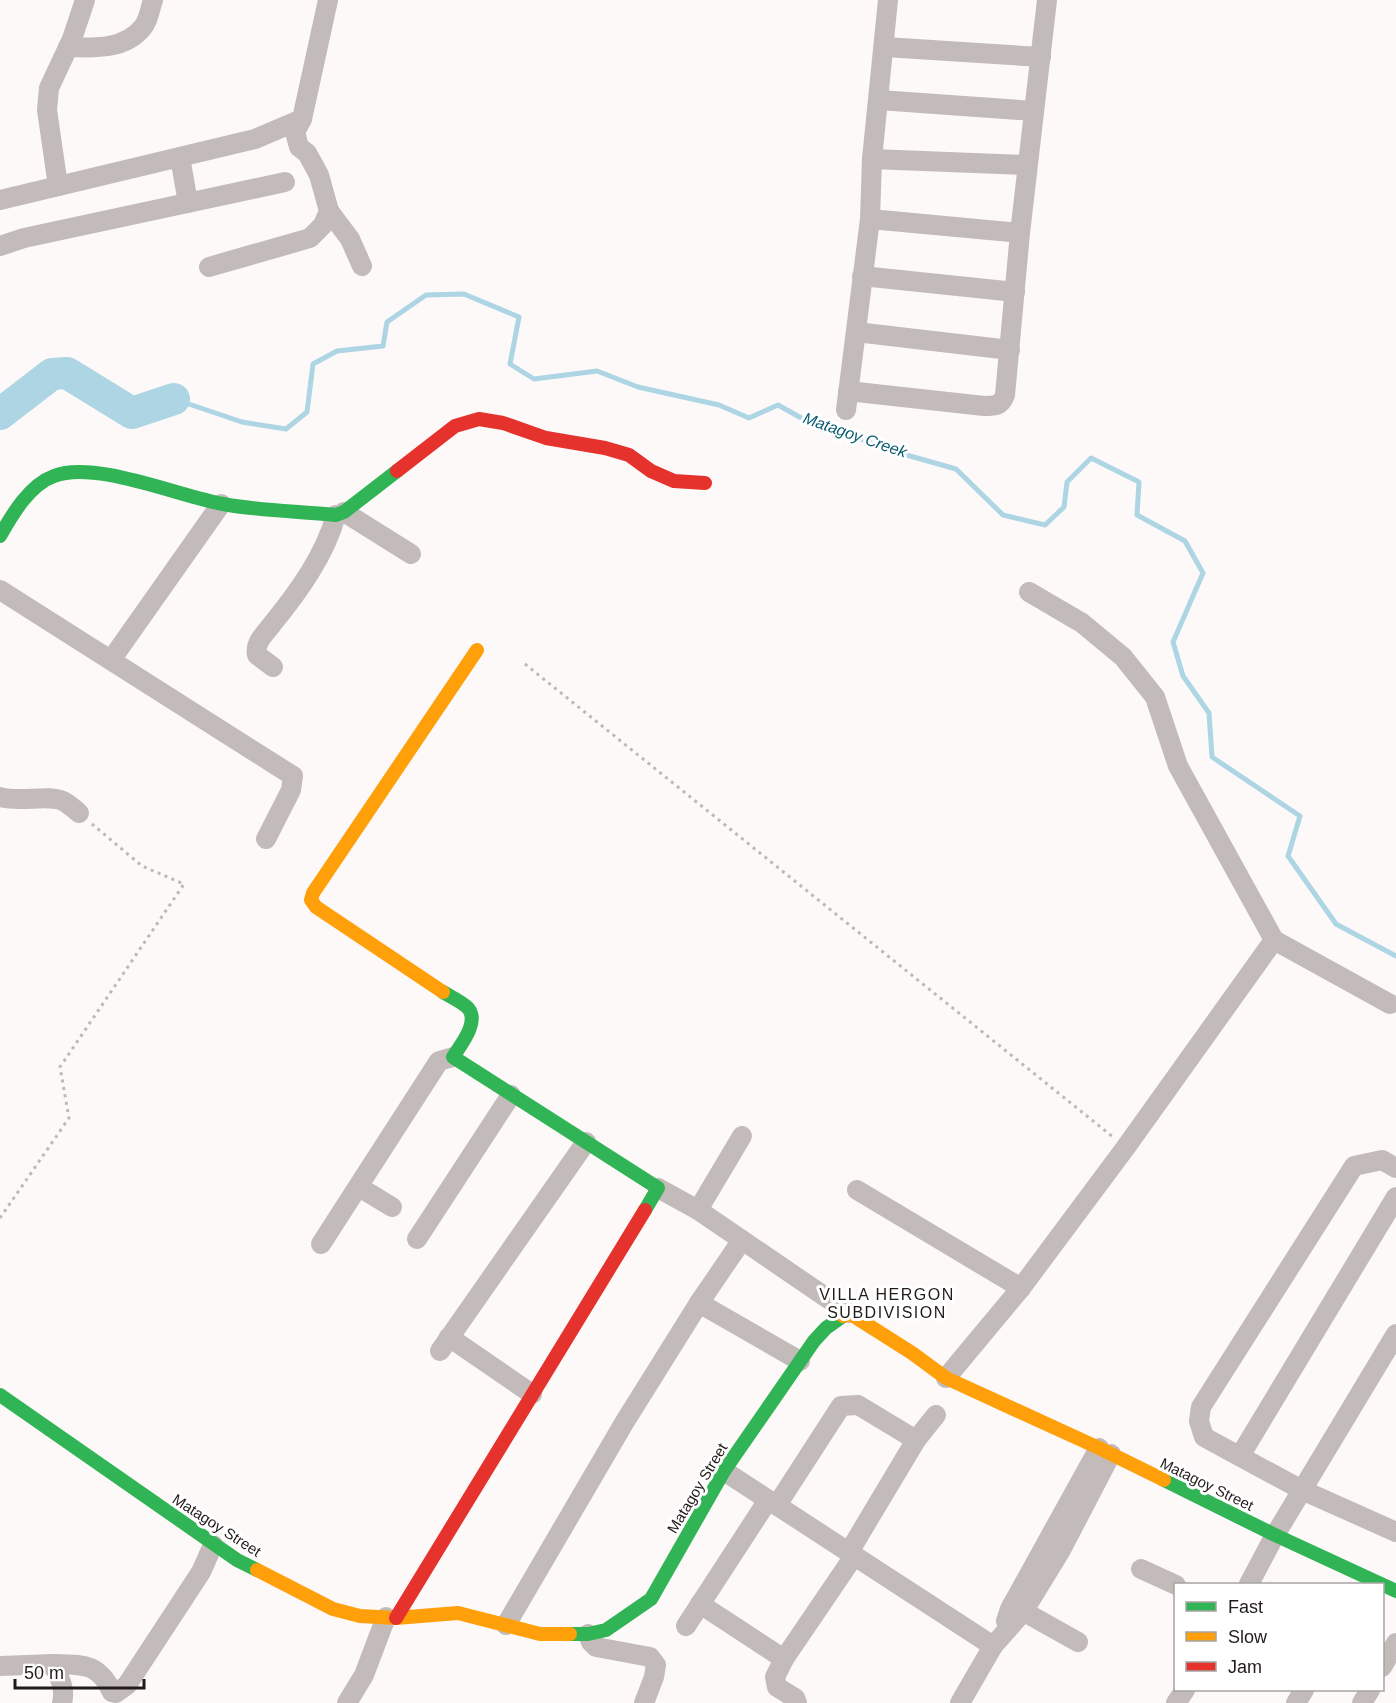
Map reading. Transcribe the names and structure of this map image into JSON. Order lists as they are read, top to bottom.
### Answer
{
  "streets": {
    "street": ["Matagoy Street"]
  },
  "districts": ["VILLA HERGON SUBDIVISION"],
  "water": ["Matagoy Creek"],
  "legend": ["Fast", "Slow", "Jam"],
  "scale_bar": "50 m"
}
